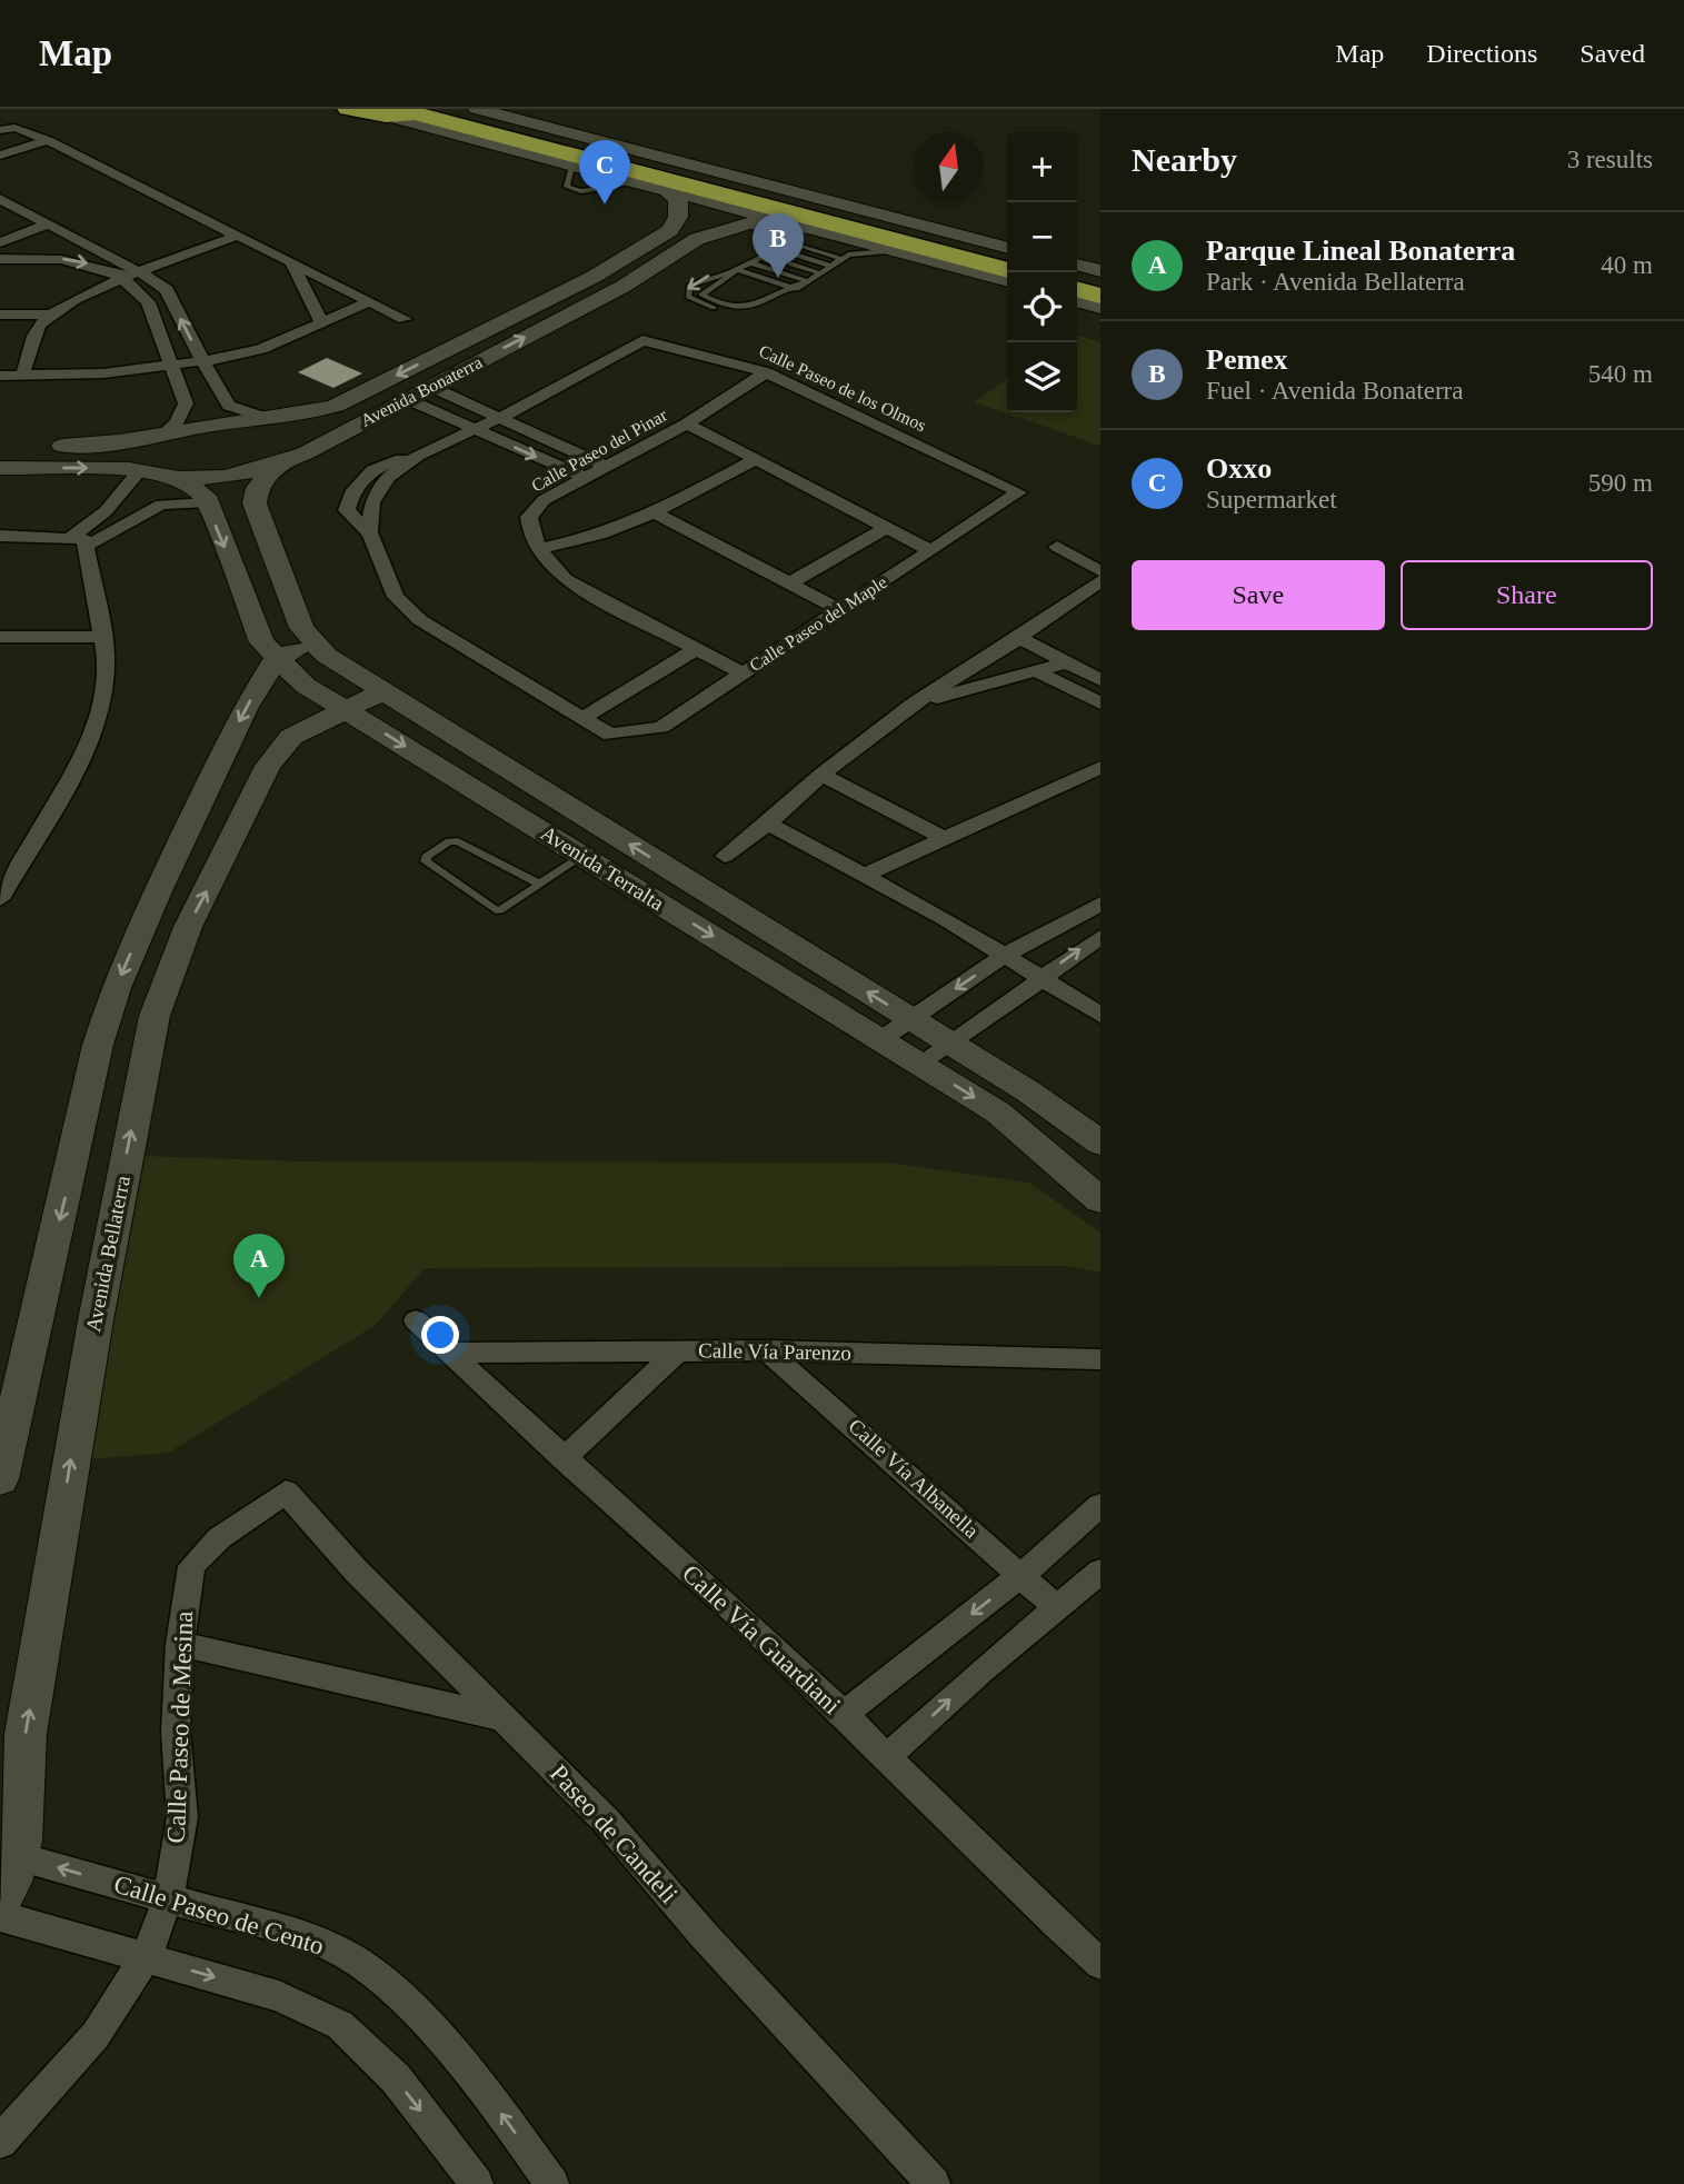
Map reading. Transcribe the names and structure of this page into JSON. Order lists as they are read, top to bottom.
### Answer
{
  "streets": {
    "street": [
      "Calle Paseo de los Olmos",
      "Avenida Bonaterra",
      "Calle Paseo del Pinar",
      "Calle Paseo del Maple",
      "Avenida Terralta",
      "Avenida Bellaterra",
      "Calle Vía Parenzo",
      "Calle Vía Albanella",
      "Calle Vía Guardiani",
      "Calle Paseo de Mesina",
      "Paseo de Candeli",
      "Calle Paseo de Cento"
    ]
  },
  "crossings": [
    ["Calle Paseo de los Olmos", "Calle Paseo del Pinar"],
    ["Calle Paseo de los Olmos", "Calle Paseo del Maple"],
    ["Avenida Bonaterra", "Avenida Terralta"],
    ["Calle Paseo del Pinar", "Calle Paseo del Maple"],
    ["Avenida Terralta", "Avenida Bellaterra"],
    ["Avenida Bellaterra", "Calle Paseo de Cento"],
    ["Calle Vía Parenzo", "Calle Vía Albanella"],
    ["Calle Vía Parenzo", "Calle Vía Guardiani"],
    ["Calle Paseo de Mesina", "Paseo de Candeli"],
    ["Calle Paseo de Mesina", "Calle Paseo de Cento"]
  ],
  "north": "top",
  "page": {
    "header": "Map",
    "nav": ["Map", "Directions", "Saved"],
    "heading": ["Nearby", "3 results"],
    "map_buttons": ["+", "−"],
    "pins": ["C", "B", "A"],
    "list": [
      {
        "mark": "A",
        "name": "Parque Lineal Bonaterra",
        "note": "Park · Avenida Bellaterra",
        "value": "40 m"
      },
      {
        "mark": "B",
        "name": "Pemex",
        "note": "Fuel · Avenida Bonaterra",
        "value": "540 m"
      },
      {
        "mark": "C",
        "name": "Oxxo",
        "note": "Supermarket",
        "value": "590 m"
      }
    ],
    "buttons": ["Save", "Share"]
  }
}
